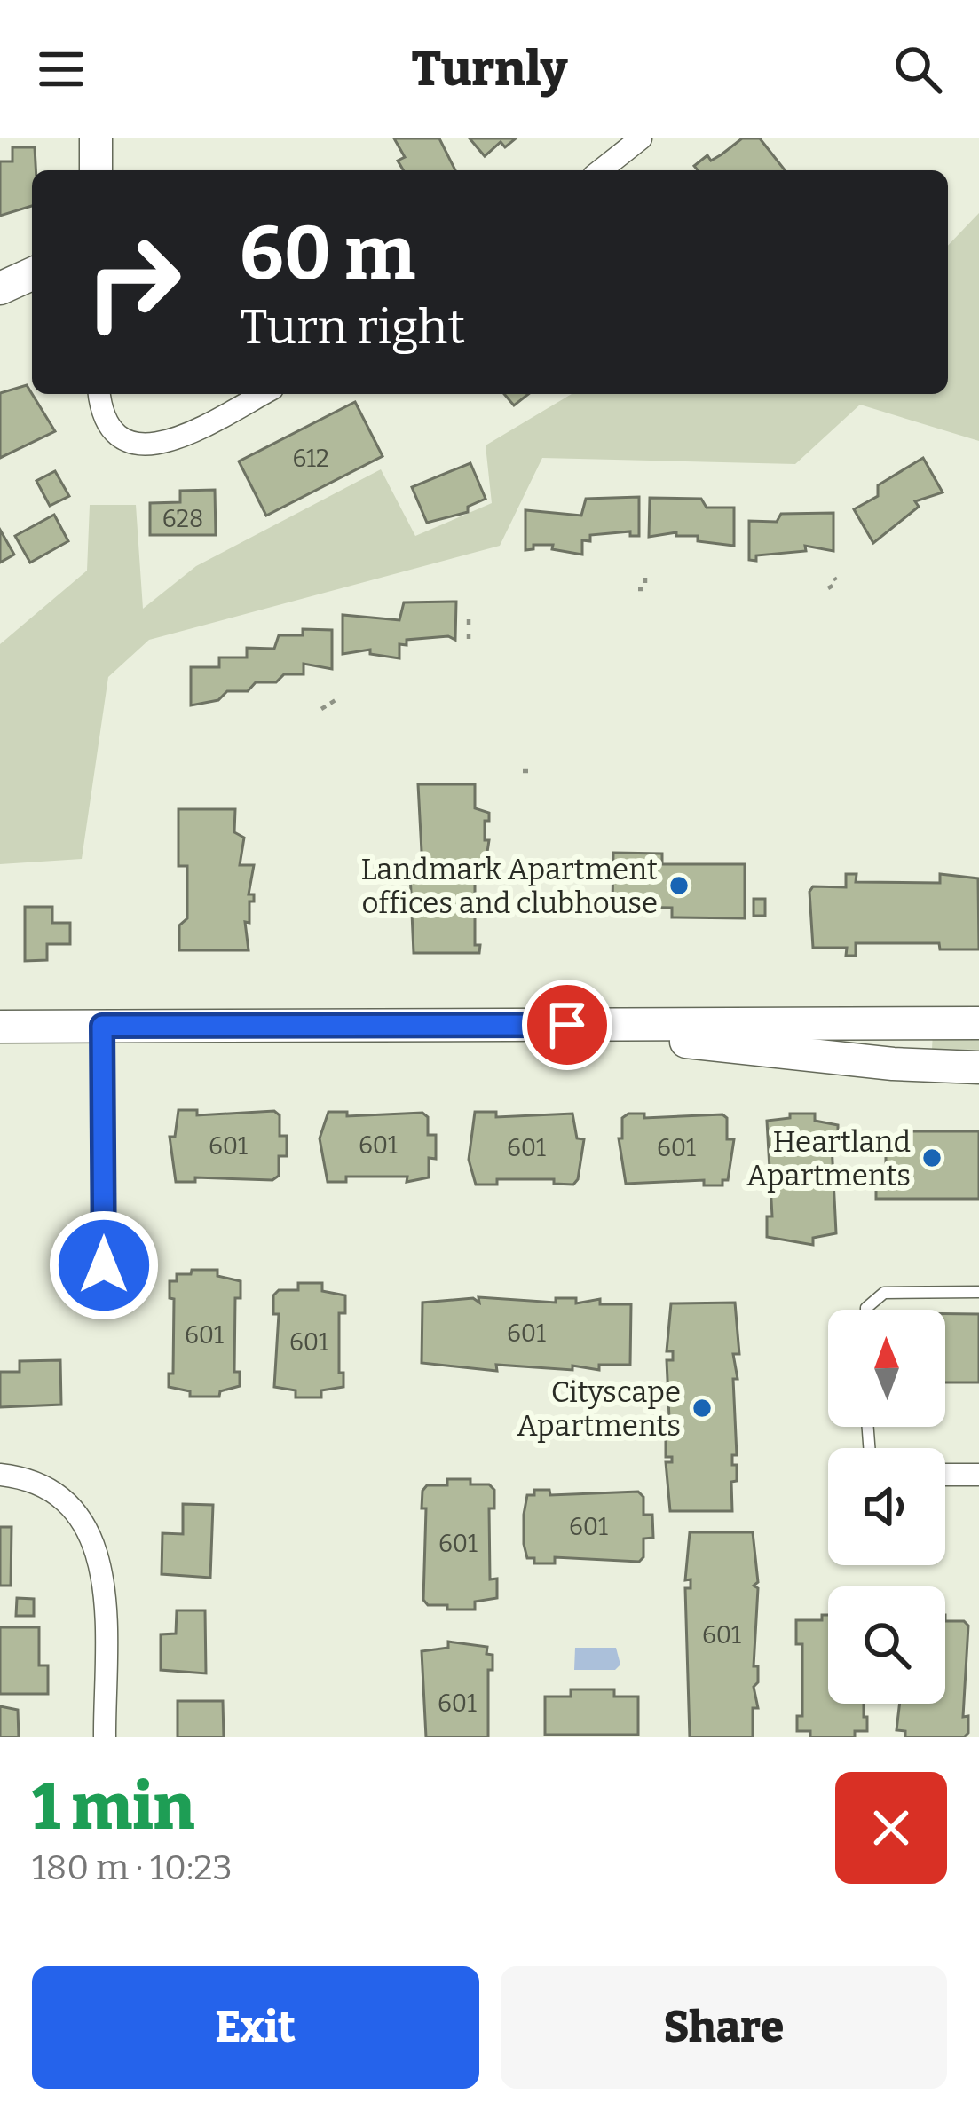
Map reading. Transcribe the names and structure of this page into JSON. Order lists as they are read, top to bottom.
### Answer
{
  "places": ["Landmark Apartment offices and clubhouse", "Heartland Apartments", "Cityscape Apartments"],
  "house_numbers": [
    "612",
    "628",
    "601",
    "601",
    "601",
    "601",
    "601",
    "601",
    "601",
    "601",
    "601",
    "601",
    "601"
  ],
  "north": "top",
  "page": {
    "header": "Turnly",
    "turn": ["60 m", "Turn right"],
    "heading": ["1 min", "180 m · 10:23"],
    "buttons": ["Exit", "Share"]
  }
}
